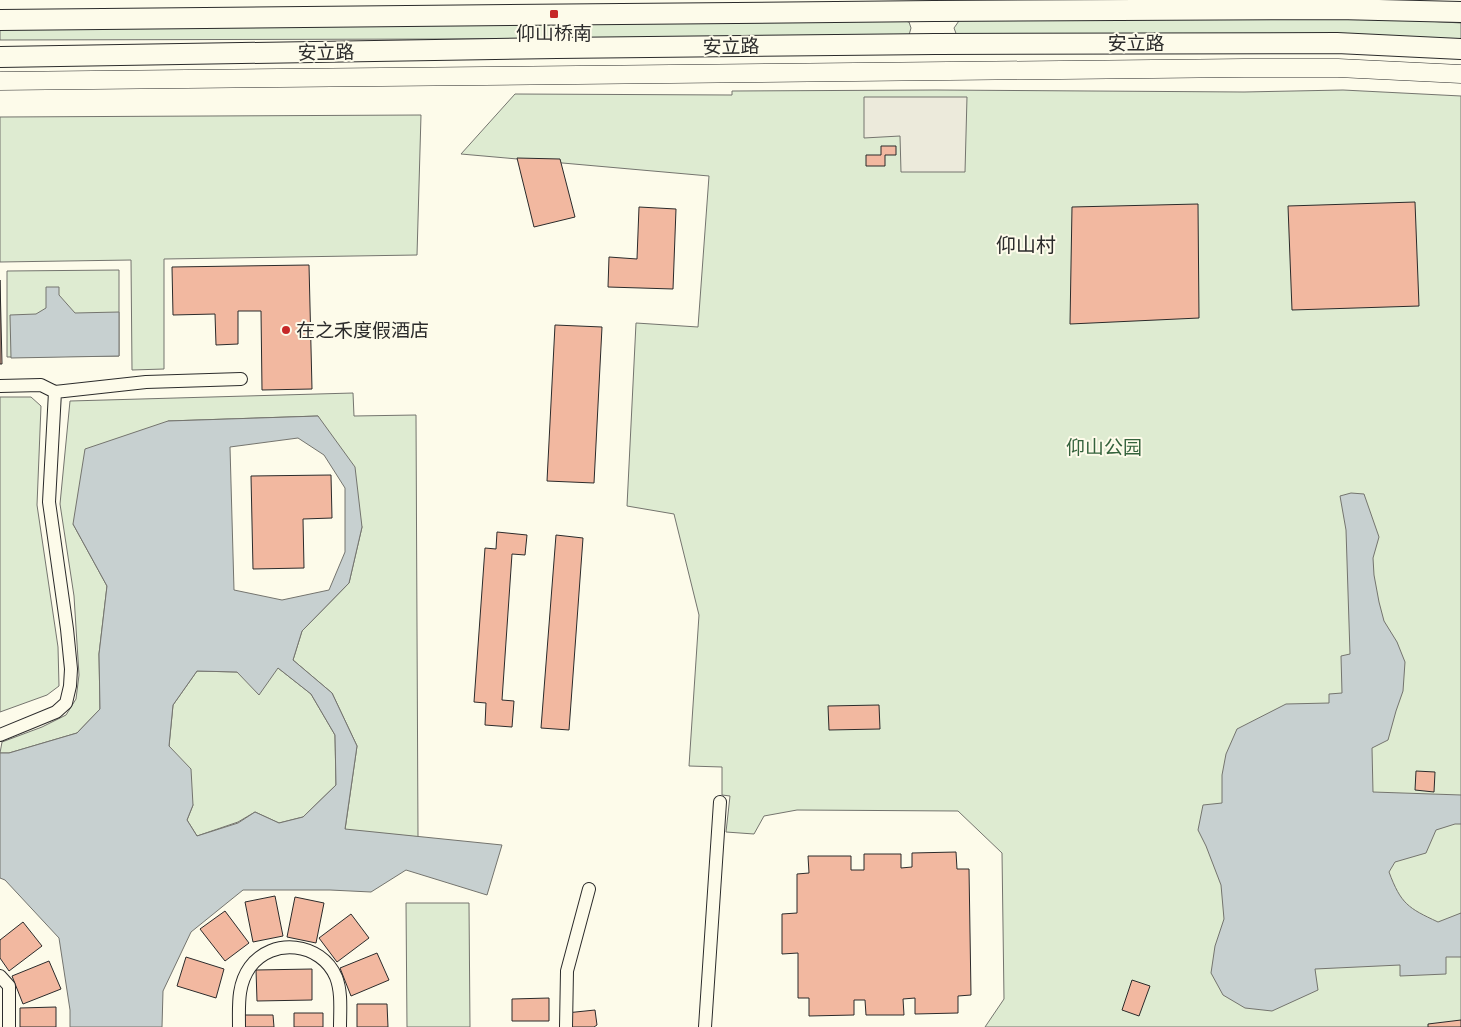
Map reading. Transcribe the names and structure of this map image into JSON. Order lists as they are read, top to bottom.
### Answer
{
  "streets": {
    "main road": ["安立路"]
  },
  "districts": ["仰山村"],
  "parks": ["仰山公园"],
  "places": {
    "transit": ["仰山桥南"],
    "other": ["在之禾度假酒店"]
  }
}
